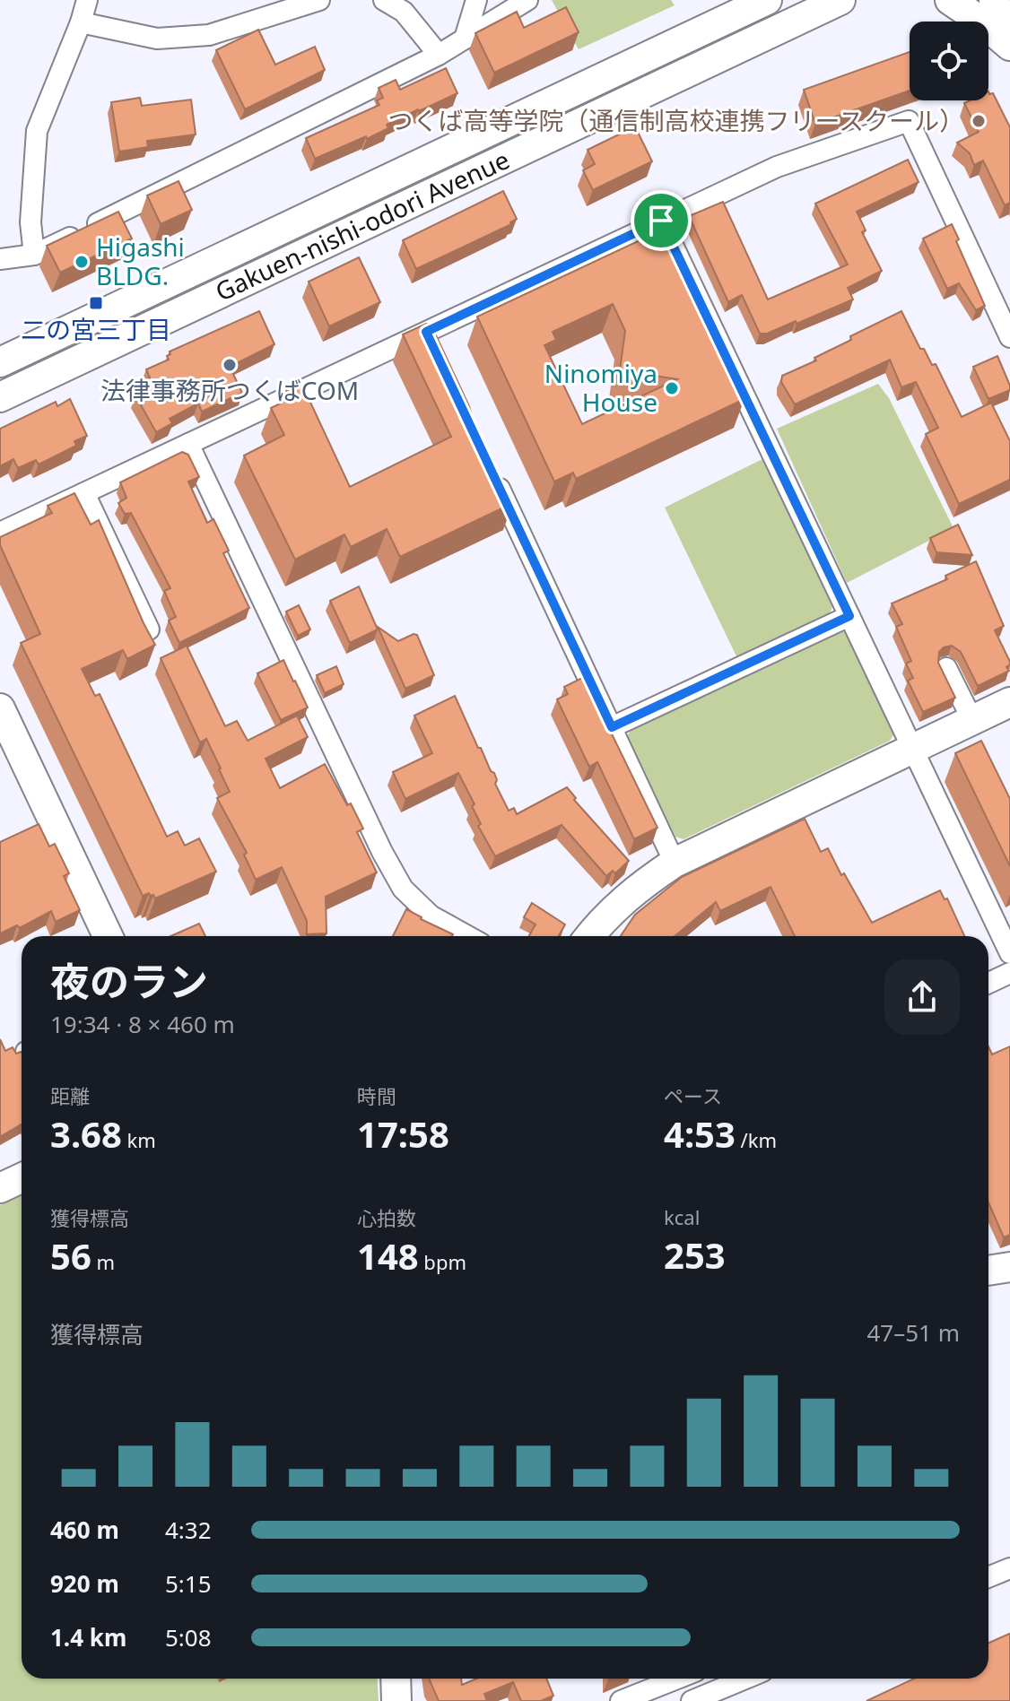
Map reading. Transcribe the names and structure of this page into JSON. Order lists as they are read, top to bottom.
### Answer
{
  "streets": {
    "main road": ["Gakuen-nishi-odori Avenue"]
  },
  "places": {
    "other": [
      "つくば高等学院（通信制高校連携フリースクール）",
      "Higashi BLDG.",
      "法律事務所つくばCOM",
      "Ninomiya House"
    ],
    "transit": ["二の宮三丁目"]
  },
  "page": {
    "heading": ["夜のラン", "19:34 · 8 × 460 m"],
    "stats": [
      ["距離", "3.68 km"],
      ["時間", "17:58"],
      ["ペース", "4:53 /km"],
      ["獲得標高", "56 m"],
      ["心拍数", "148 bpm"],
      ["kcal", "253"]
    ],
    "chart": ["獲得標高", "47–51 m"],
    "list": [
      {
        "name": "460 m",
        "note": "4:32"
      },
      {
        "name": "920 m",
        "note": "5:15"
      },
      {
        "name": "1.4 km",
        "note": "5:08"
      }
    ]
  }
}
